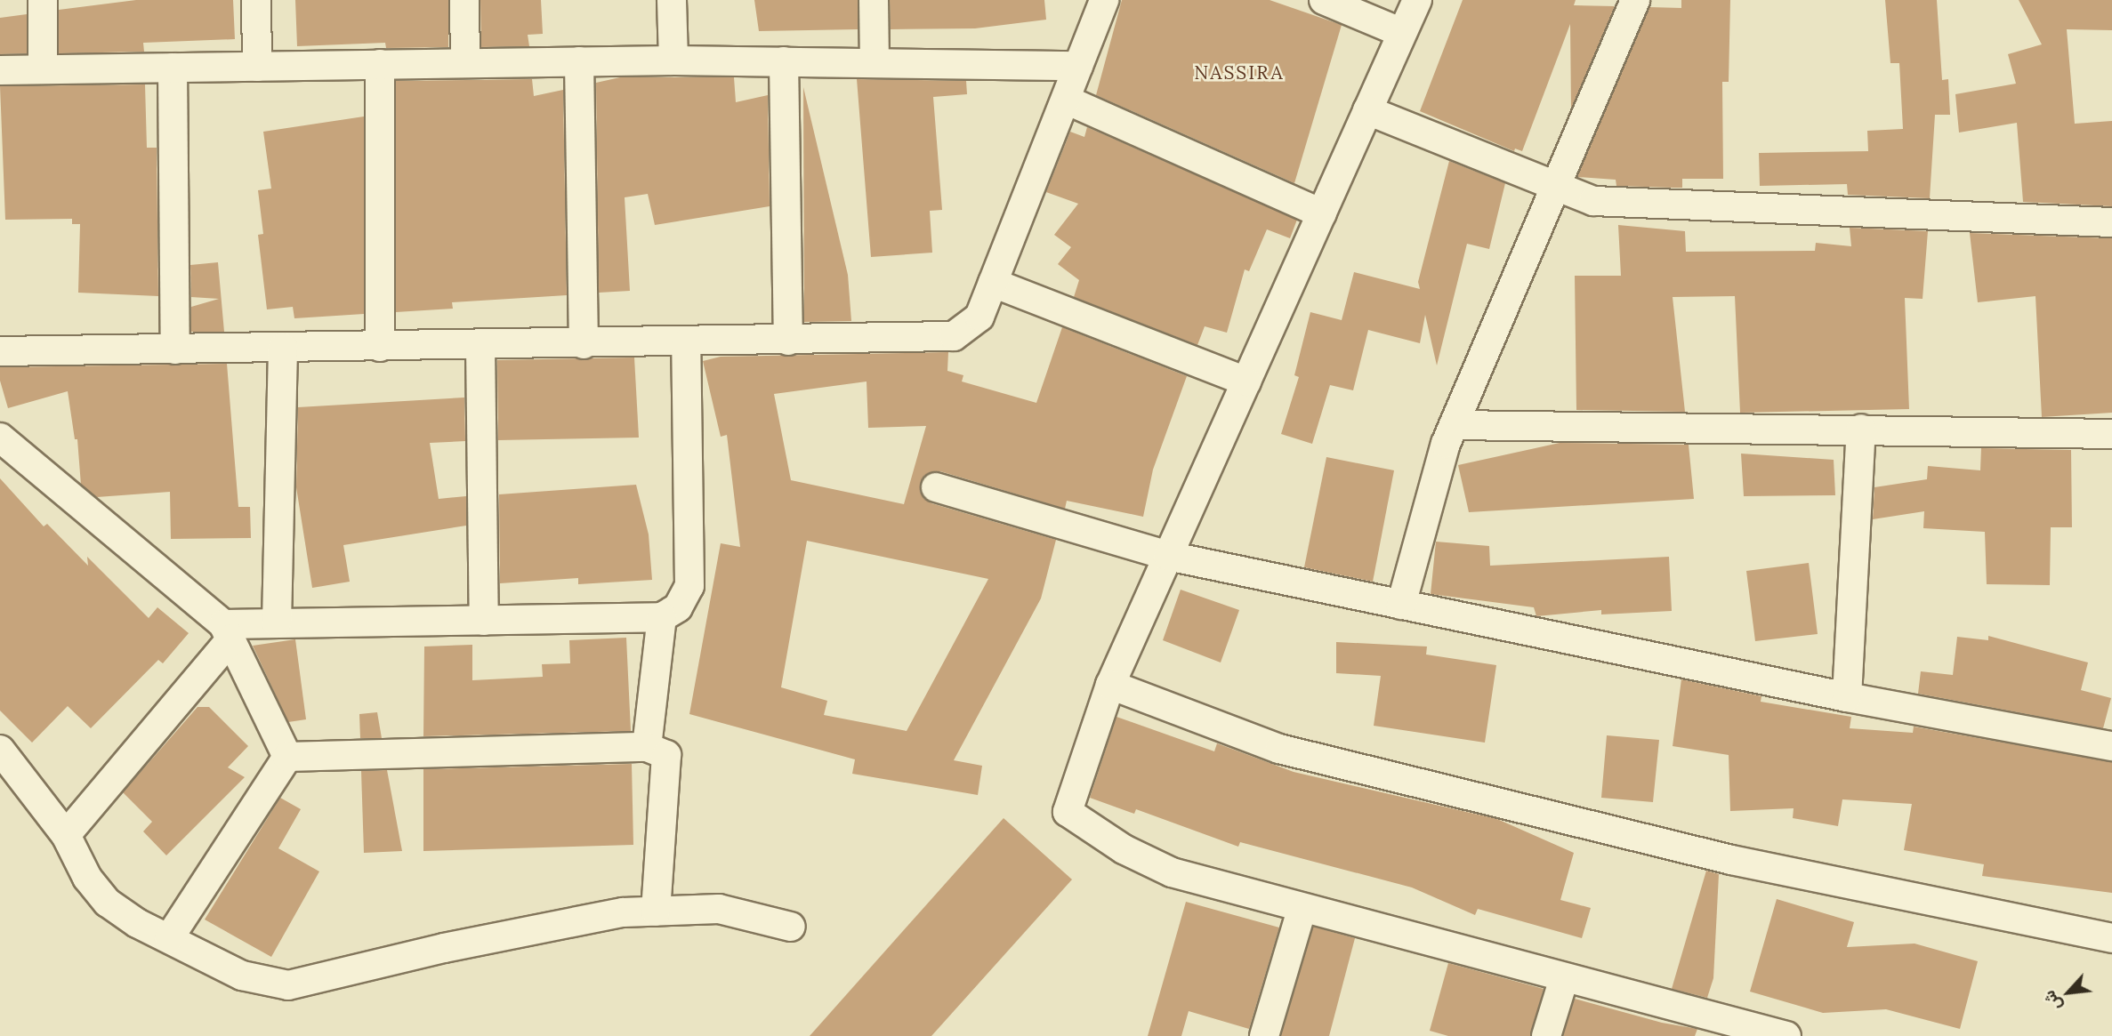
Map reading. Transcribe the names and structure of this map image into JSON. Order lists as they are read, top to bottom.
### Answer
{
  "districts": ["NASSIRA"],
  "north": "bottom left"
}
